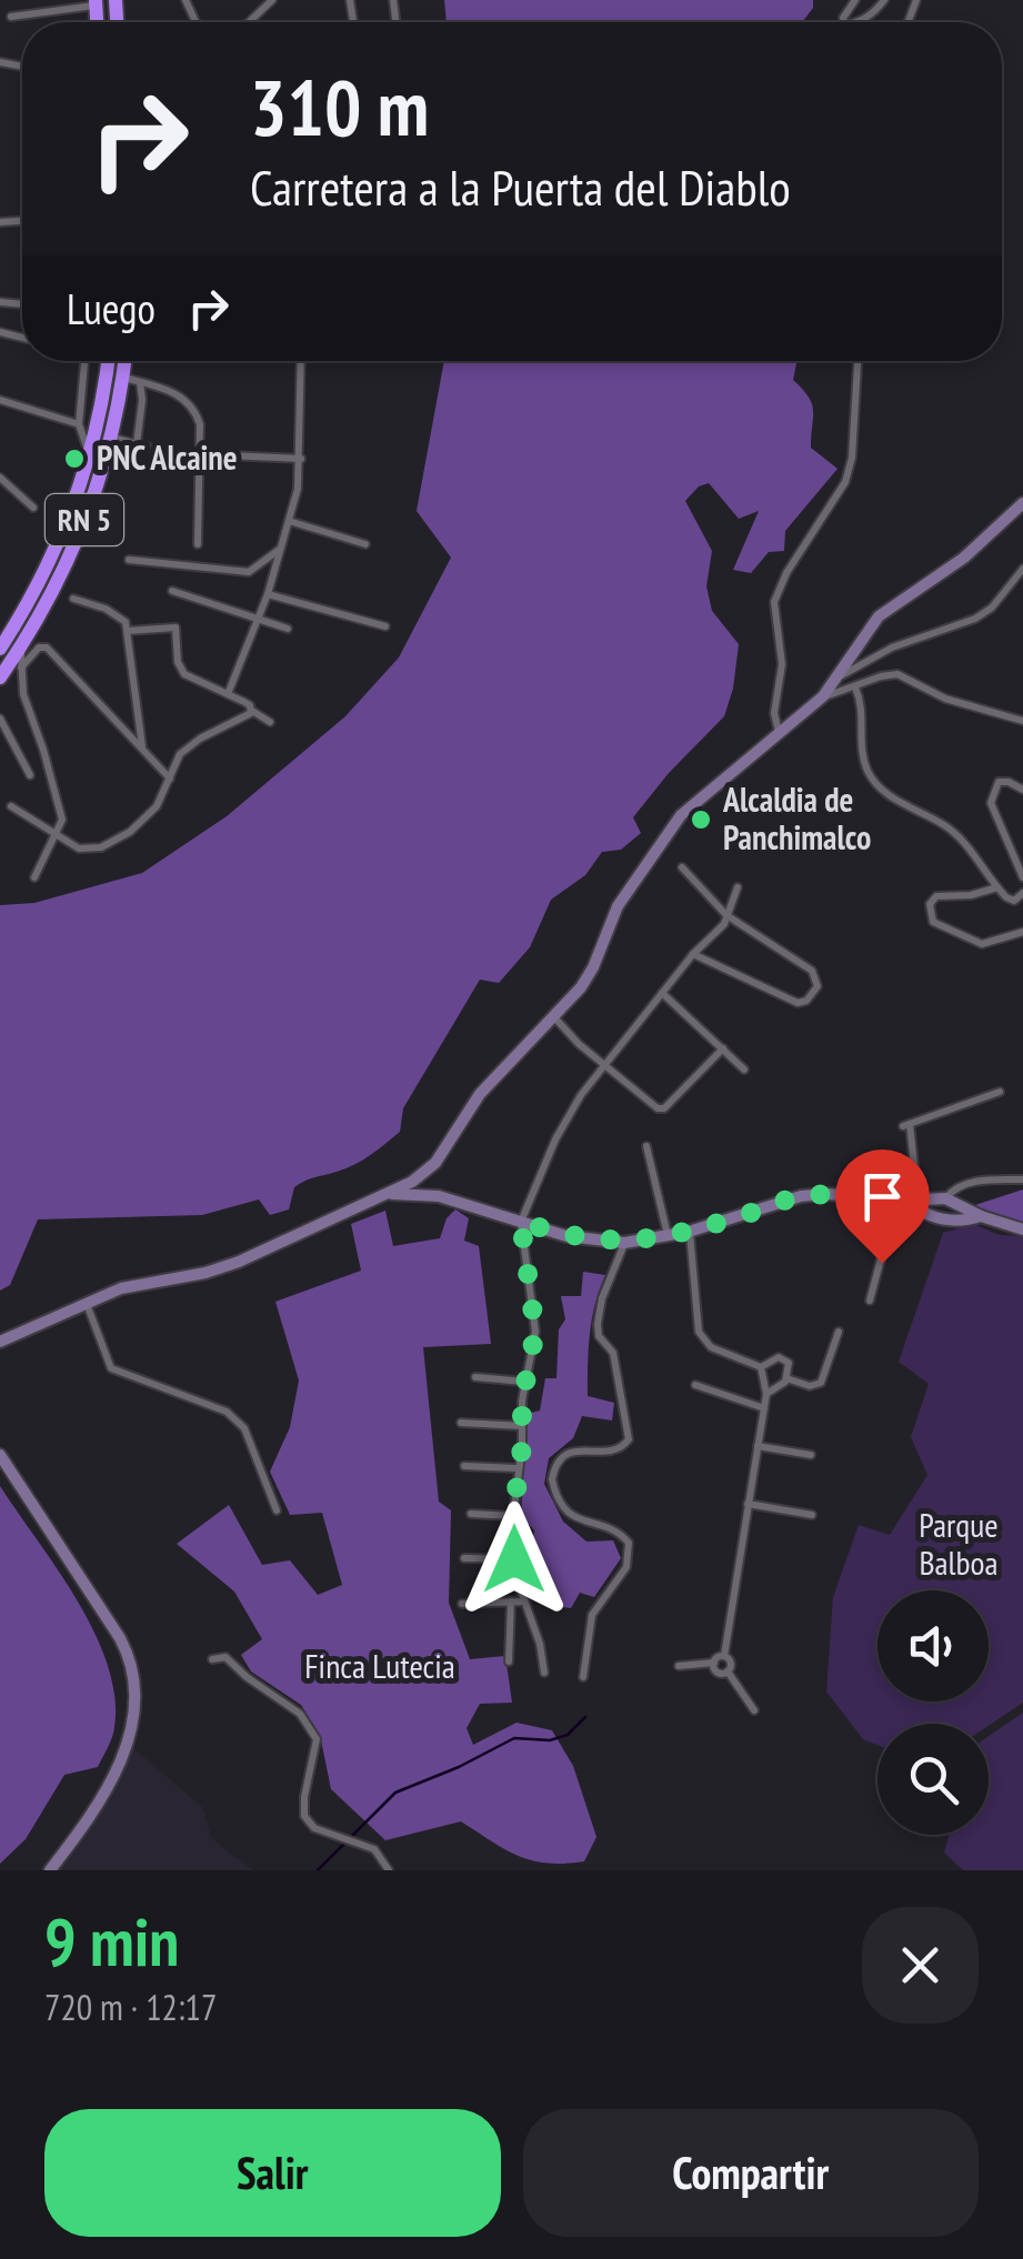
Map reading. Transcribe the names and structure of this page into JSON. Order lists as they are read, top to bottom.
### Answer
{
  "streets": {
    "highway": ["RN 5"]
  },
  "parks": ["Parque Balboa", "Finca Lutecia"],
  "places": ["PNC Alcaine", "Alcaldia de Panchimalco"],
  "page": {
    "turn": ["310 m", "Carretera a la Puerta del Diablo"],
    "then": "Luego",
    "heading": ["9 min", "720 m · 12:17"],
    "buttons": ["Salir", "Compartir"]
  }
}
